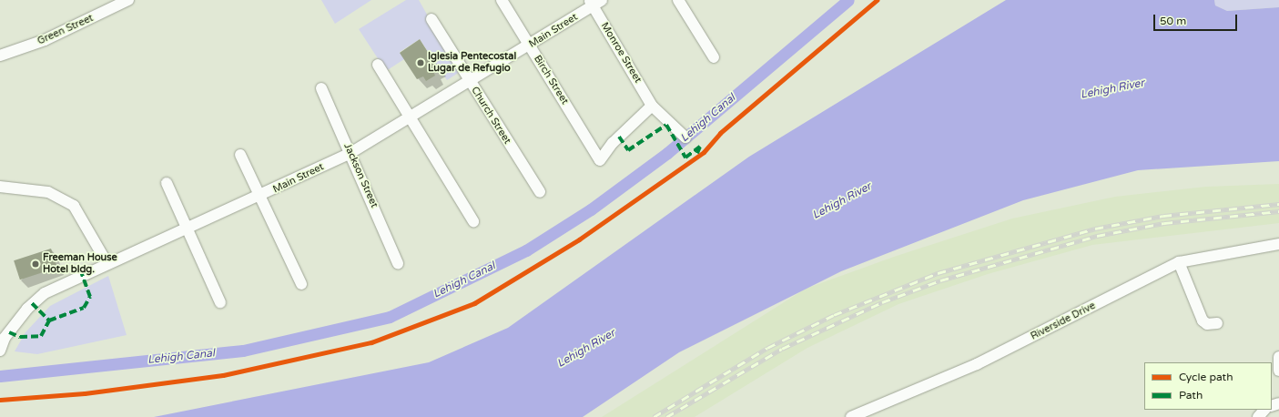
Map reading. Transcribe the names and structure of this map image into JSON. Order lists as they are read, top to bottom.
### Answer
{
  "streets": {
    "street": [
      "Green Street",
      "Main Street",
      "Monroe Street",
      "Birch Street",
      "Church Street",
      "Jackson Street",
      "Riverside Drive"
    ]
  },
  "crossings": [
    ["Main Street", "Monroe Street"],
    ["Main Street", "Birch Street"],
    ["Main Street", "Church Street"],
    ["Main Street", "Jackson Street"],
    ["Monroe Street", "Birch Street"]
  ],
  "water": ["Lehigh River", "Lehigh Canal"],
  "places": ["Iglesia Pentecostal Lugar de Refugio", "Freeman House Hotel bldg."],
  "legend": ["Cycle path", "Path"],
  "scale_bar": "50 m"
}
